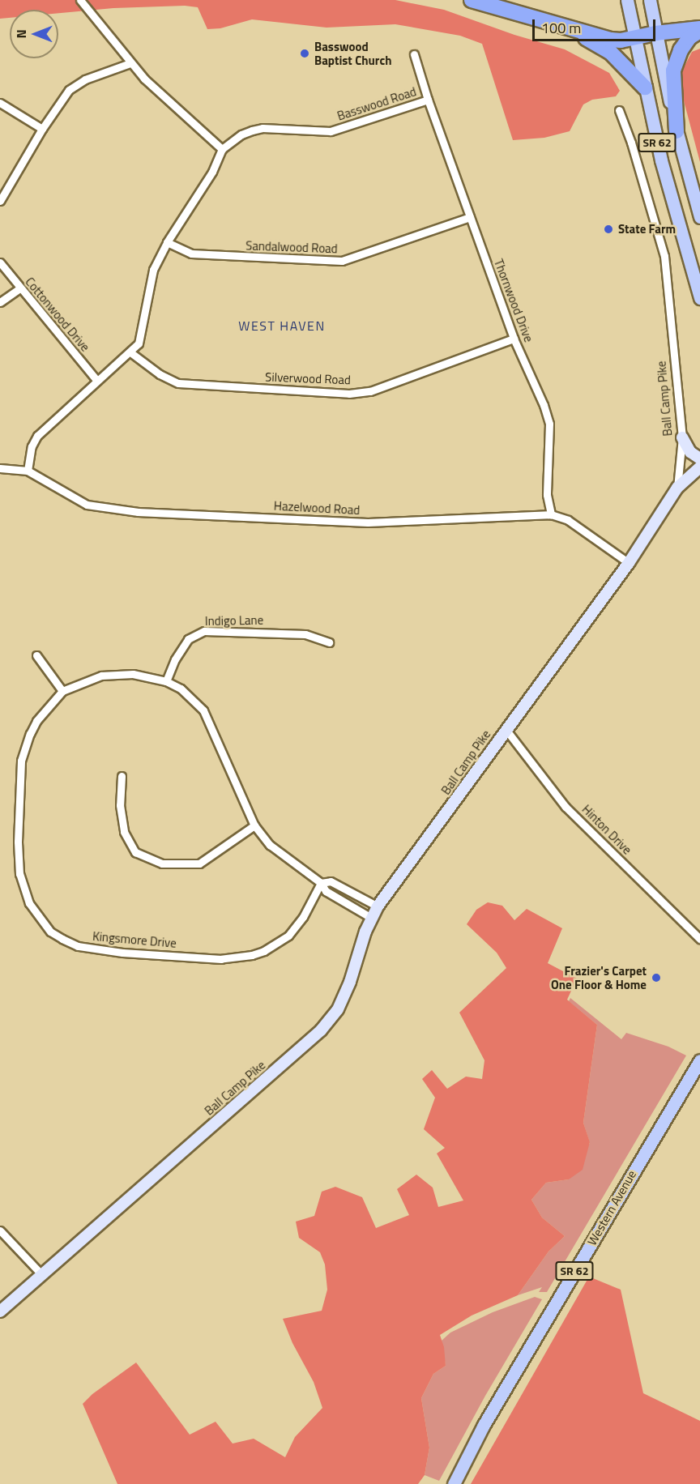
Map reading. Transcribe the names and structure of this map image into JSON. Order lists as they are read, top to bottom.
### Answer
{
  "streets": {
    "main road": ["SR 62", "Western Avenue"],
    "street": [
      "Basswood Road",
      "Sandalwood Road",
      "Thornwood Drive",
      "Cottonwood Drive",
      "Silverwood Road",
      "Ball Camp Pike",
      "Hazelwood Road",
      "Indigo Lane",
      "Hinton Drive",
      "Kingsmore Drive"
    ]
  },
  "crossings": [
    ["Basswood Road", "Thornwood Drive"],
    ["Sandalwood Road", "Thornwood Drive"],
    ["Thornwood Drive", "Silverwood Road"],
    ["Thornwood Drive", "Hazelwood Road"],
    ["Ball Camp Pike", "Hazelwood Road"],
    ["Ball Camp Pike", "Hinton Drive"],
    ["Ball Camp Pike", "Kingsmore Drive"],
    ["Indigo Lane", "Kingsmore Drive"]
  ],
  "districts": ["WEST HAVEN"],
  "places": ["Basswood Baptist Church", "State Farm", "Frazier's Carpet One Floor & Home"],
  "scale_bar": "100 m",
  "north": "left"
}
